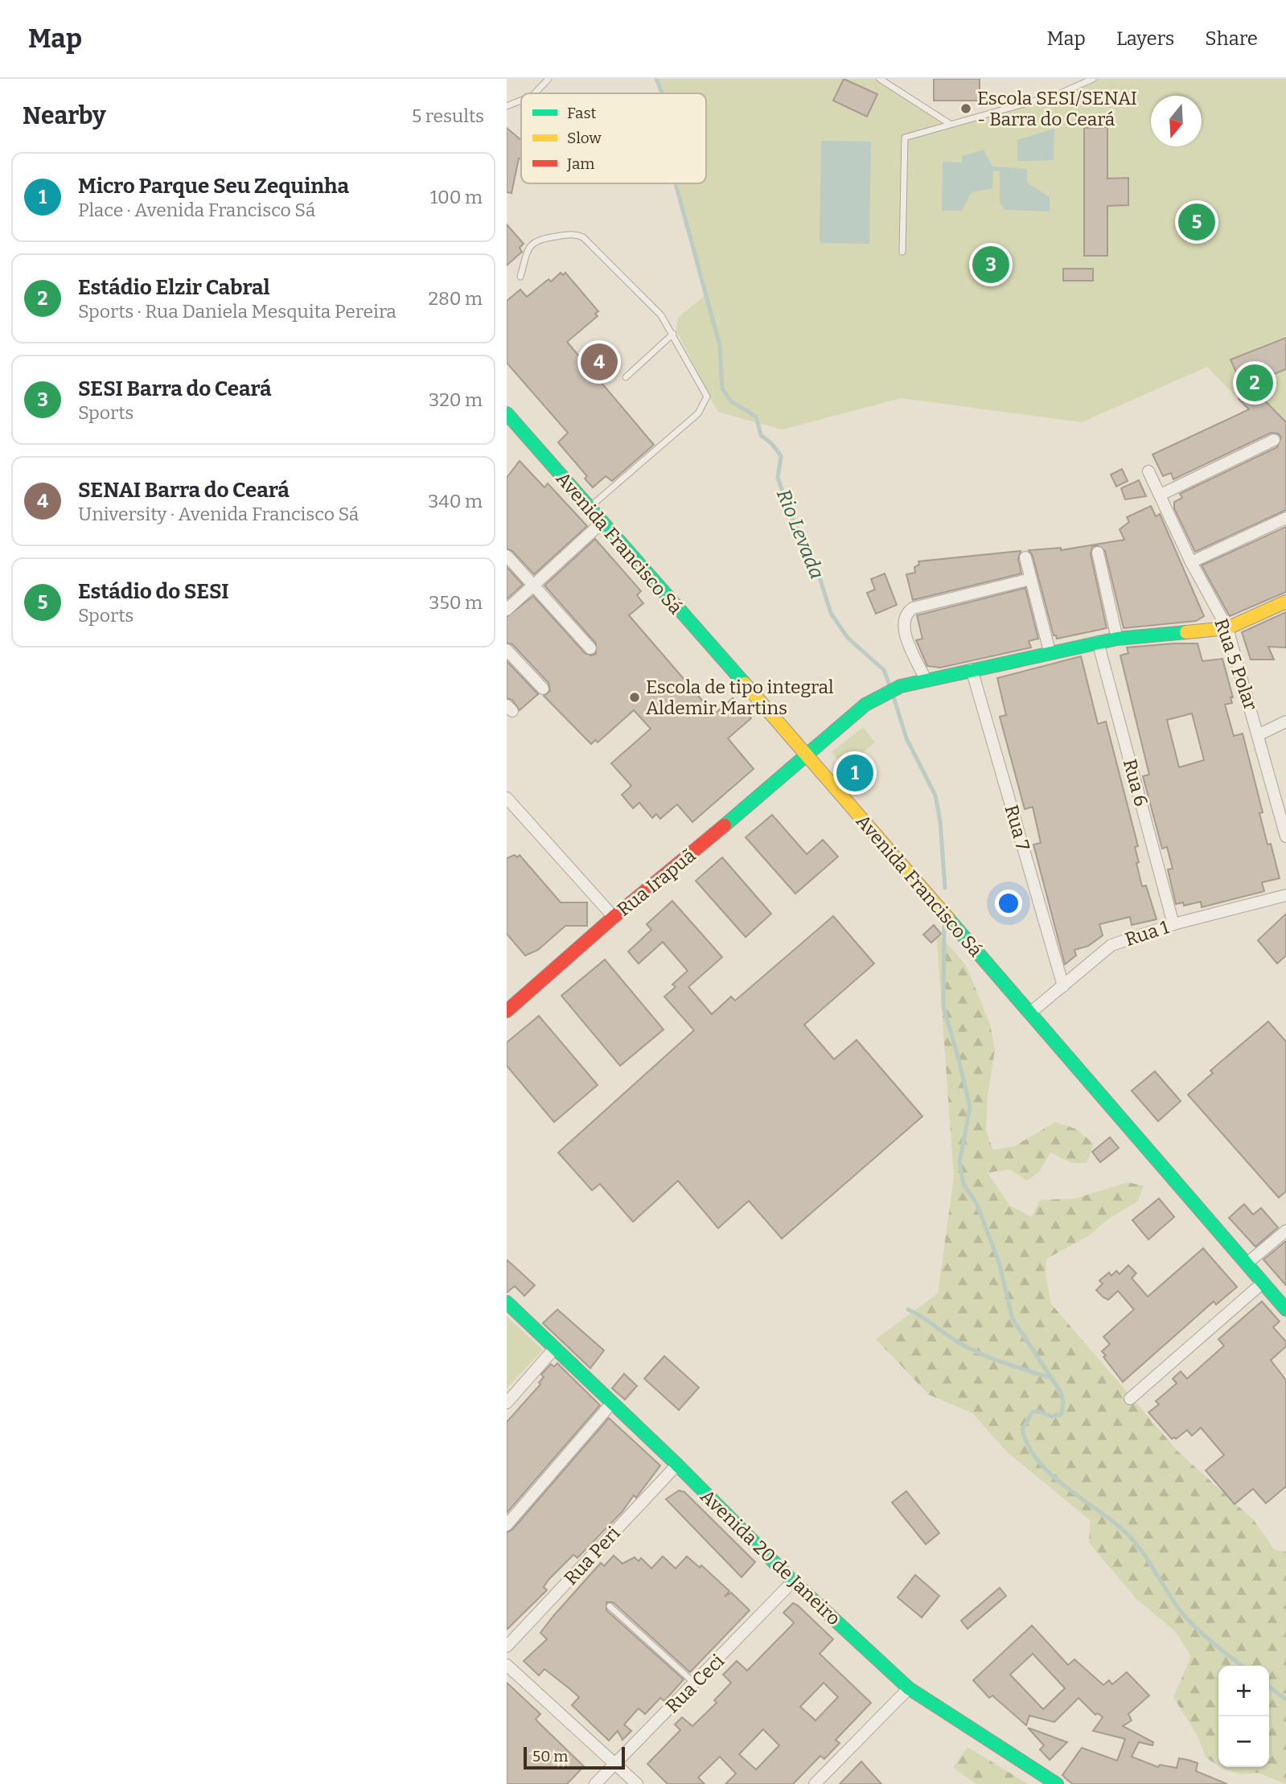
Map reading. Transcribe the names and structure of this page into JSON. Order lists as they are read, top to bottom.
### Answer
{
  "streets": {
    "street": [
      "Avenida Francisco Sá",
      "Rua 5 Polar",
      "Rua 6",
      "Rua 7",
      "Rua Irapuã",
      "Rua 1",
      "Rua Peri",
      "Avenida 20 de Janeiro",
      "Rua Ceci"
    ]
  },
  "crossings": [
    ["Avenida Francisco Sá", "Rua Irapuã"],
    ["Avenida Francisco Sá", "Rua 1"],
    ["Rua 5 Polar", "Rua Irapuã"],
    ["Rua 6", "Rua Irapuã"],
    ["Rua 6", "Rua 1"],
    ["Rua 7", "Rua Irapuã"],
    ["Rua 7", "Rua 1"],
    ["Rua Peri", "Avenida 20 de Janeiro"],
    ["Avenida 20 de Janeiro", "Rua Ceci"]
  ],
  "water": ["Rio Levada"],
  "places": ["Escola SESI/SENAI - Barra do Ceará", "Escola de tipo integral Aldemir Martins"],
  "legend": ["Fast", "Slow", "Jam"],
  "scale_bar": "50 m",
  "north": "bottom",
  "page": {
    "header": "Map",
    "nav": ["Map", "Layers", "Share"],
    "heading": ["Nearby", "5 results"],
    "list": [
      {
        "mark": "1",
        "name": "Micro Parque Seu Zequinha",
        "note": "Place · Avenida Francisco Sá",
        "value": "100 m"
      },
      {
        "mark": "2",
        "name": "Estádio Elzir Cabral",
        "note": "Sports · Rua Daniela Mesquita Pereira",
        "value": "280 m"
      },
      {
        "mark": "3",
        "name": "SESI Barra do Ceará",
        "note": "Sports",
        "value": "320 m"
      },
      {
        "mark": "4",
        "name": "SENAI Barra do Ceará",
        "note": "University · Avenida Francisco Sá",
        "value": "340 m"
      },
      {
        "mark": "5",
        "name": "Estádio do SESI",
        "note": "Sports",
        "value": "350 m"
      }
    ],
    "pins": [
      "5",
      "3",
      "4",
      "2",
      "1"
    ],
    "map_buttons": ["+", "−"],
    "scale": "50 m"
  }
}
